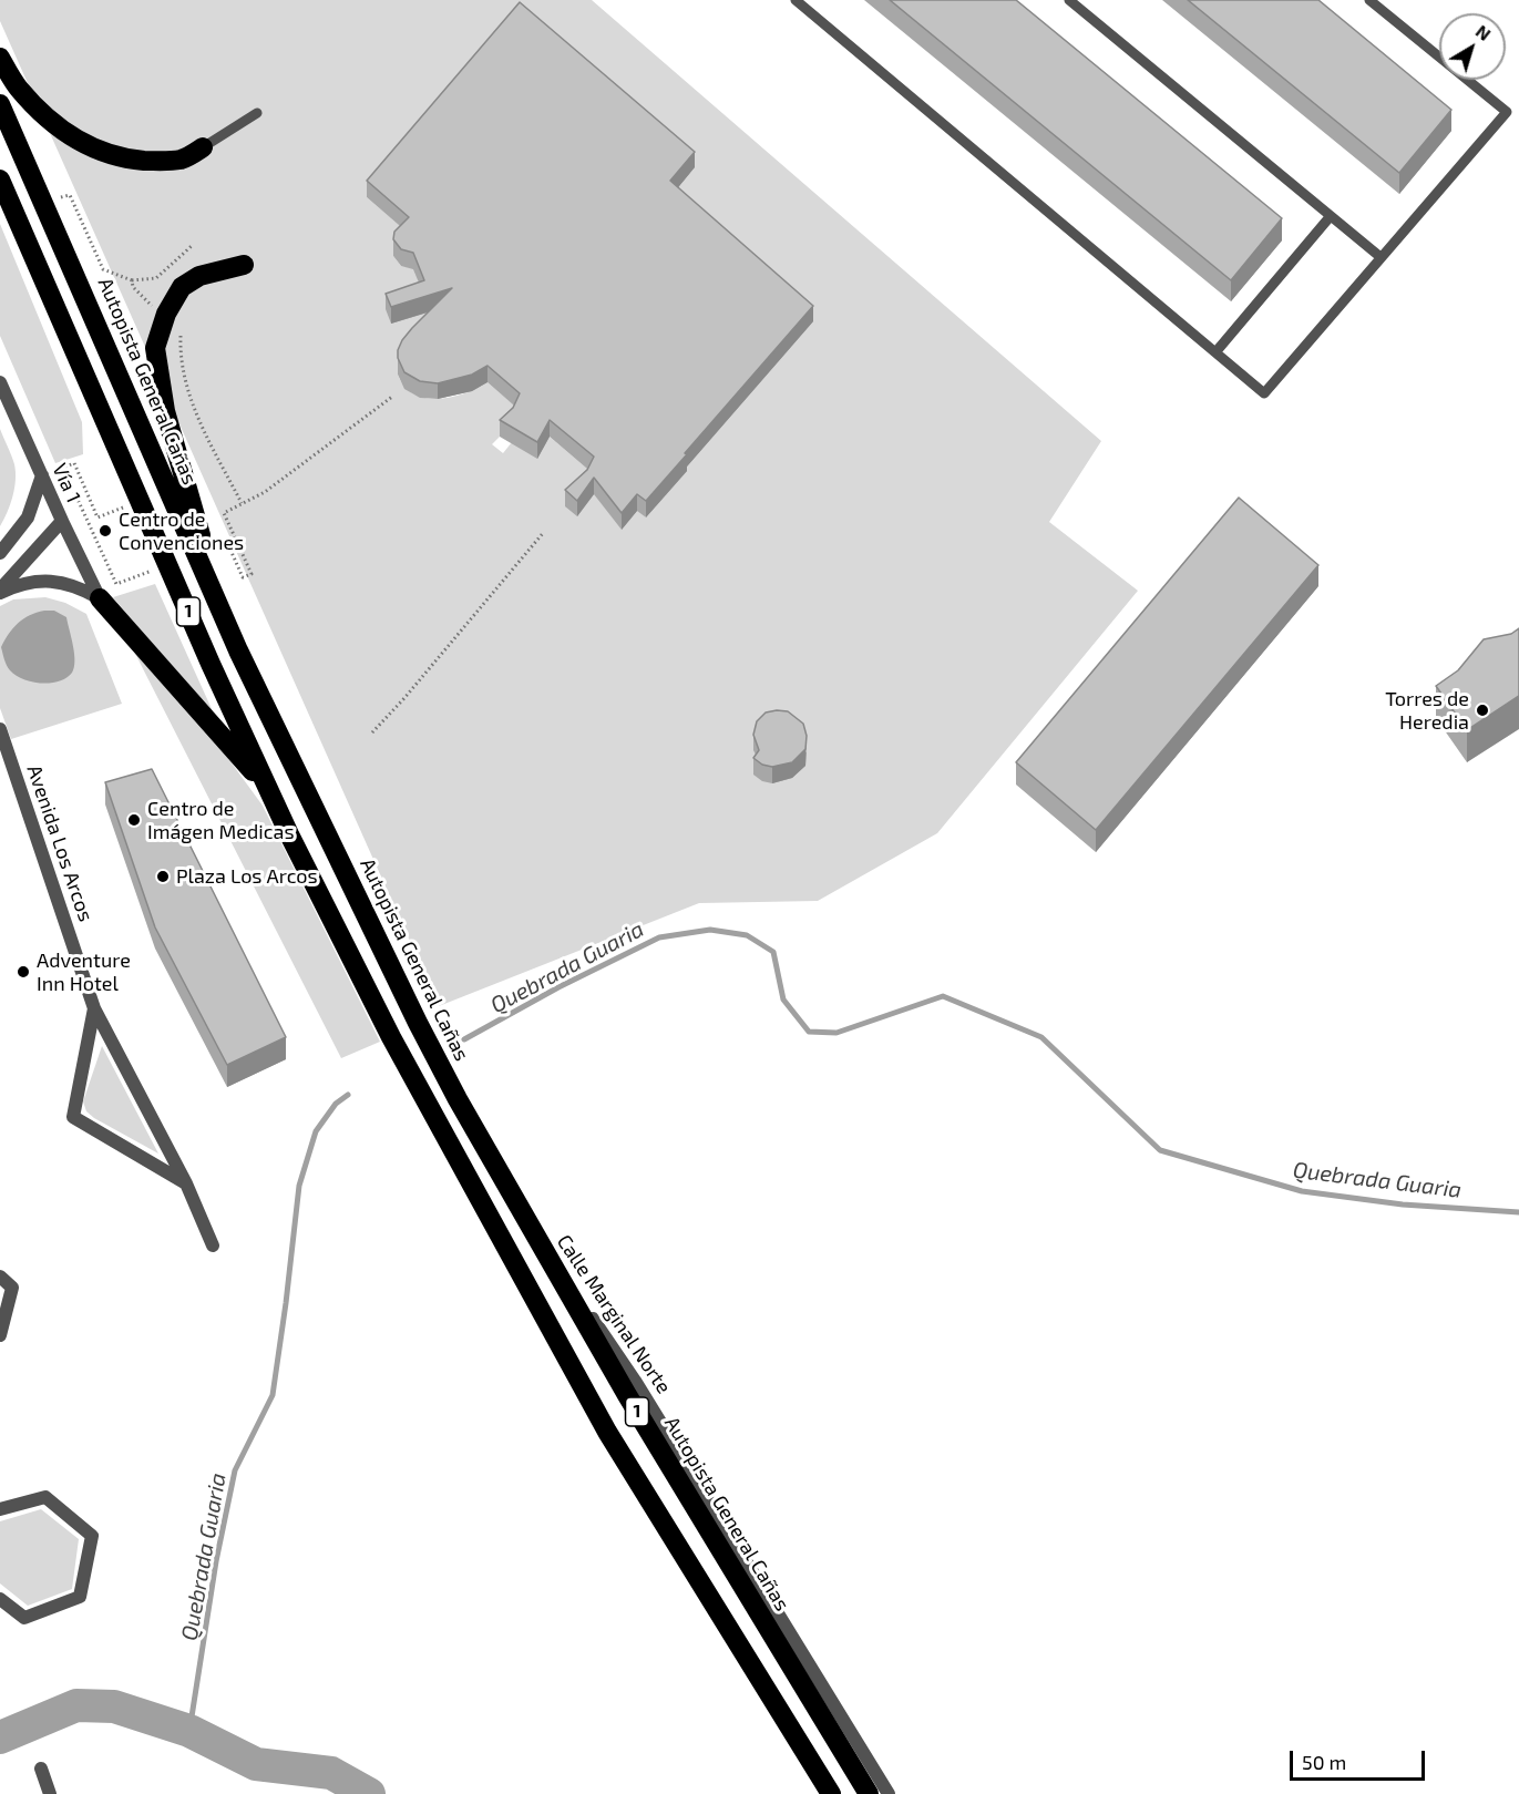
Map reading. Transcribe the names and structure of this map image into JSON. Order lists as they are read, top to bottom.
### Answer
{
  "streets": {
    "highway": ["Autopista General Cañas", "1"],
    "street": ["Vía 1", "Avenida Los Arcos", "Calle Marginal Norte"]
  },
  "crossings": [
    ["Autopista General Cañas", "Calle Marginal Norte"]
  ],
  "water": ["Quebrada Guaria"],
  "places": [
    "Centro de Convenciones",
    "Torres de Heredia",
    "Centro de Imágen Medicas",
    "Plaza Los Arcos",
    "Adventure Inn Hotel"
  ],
  "scale_bar": "50 m",
  "north": "top right"
}
